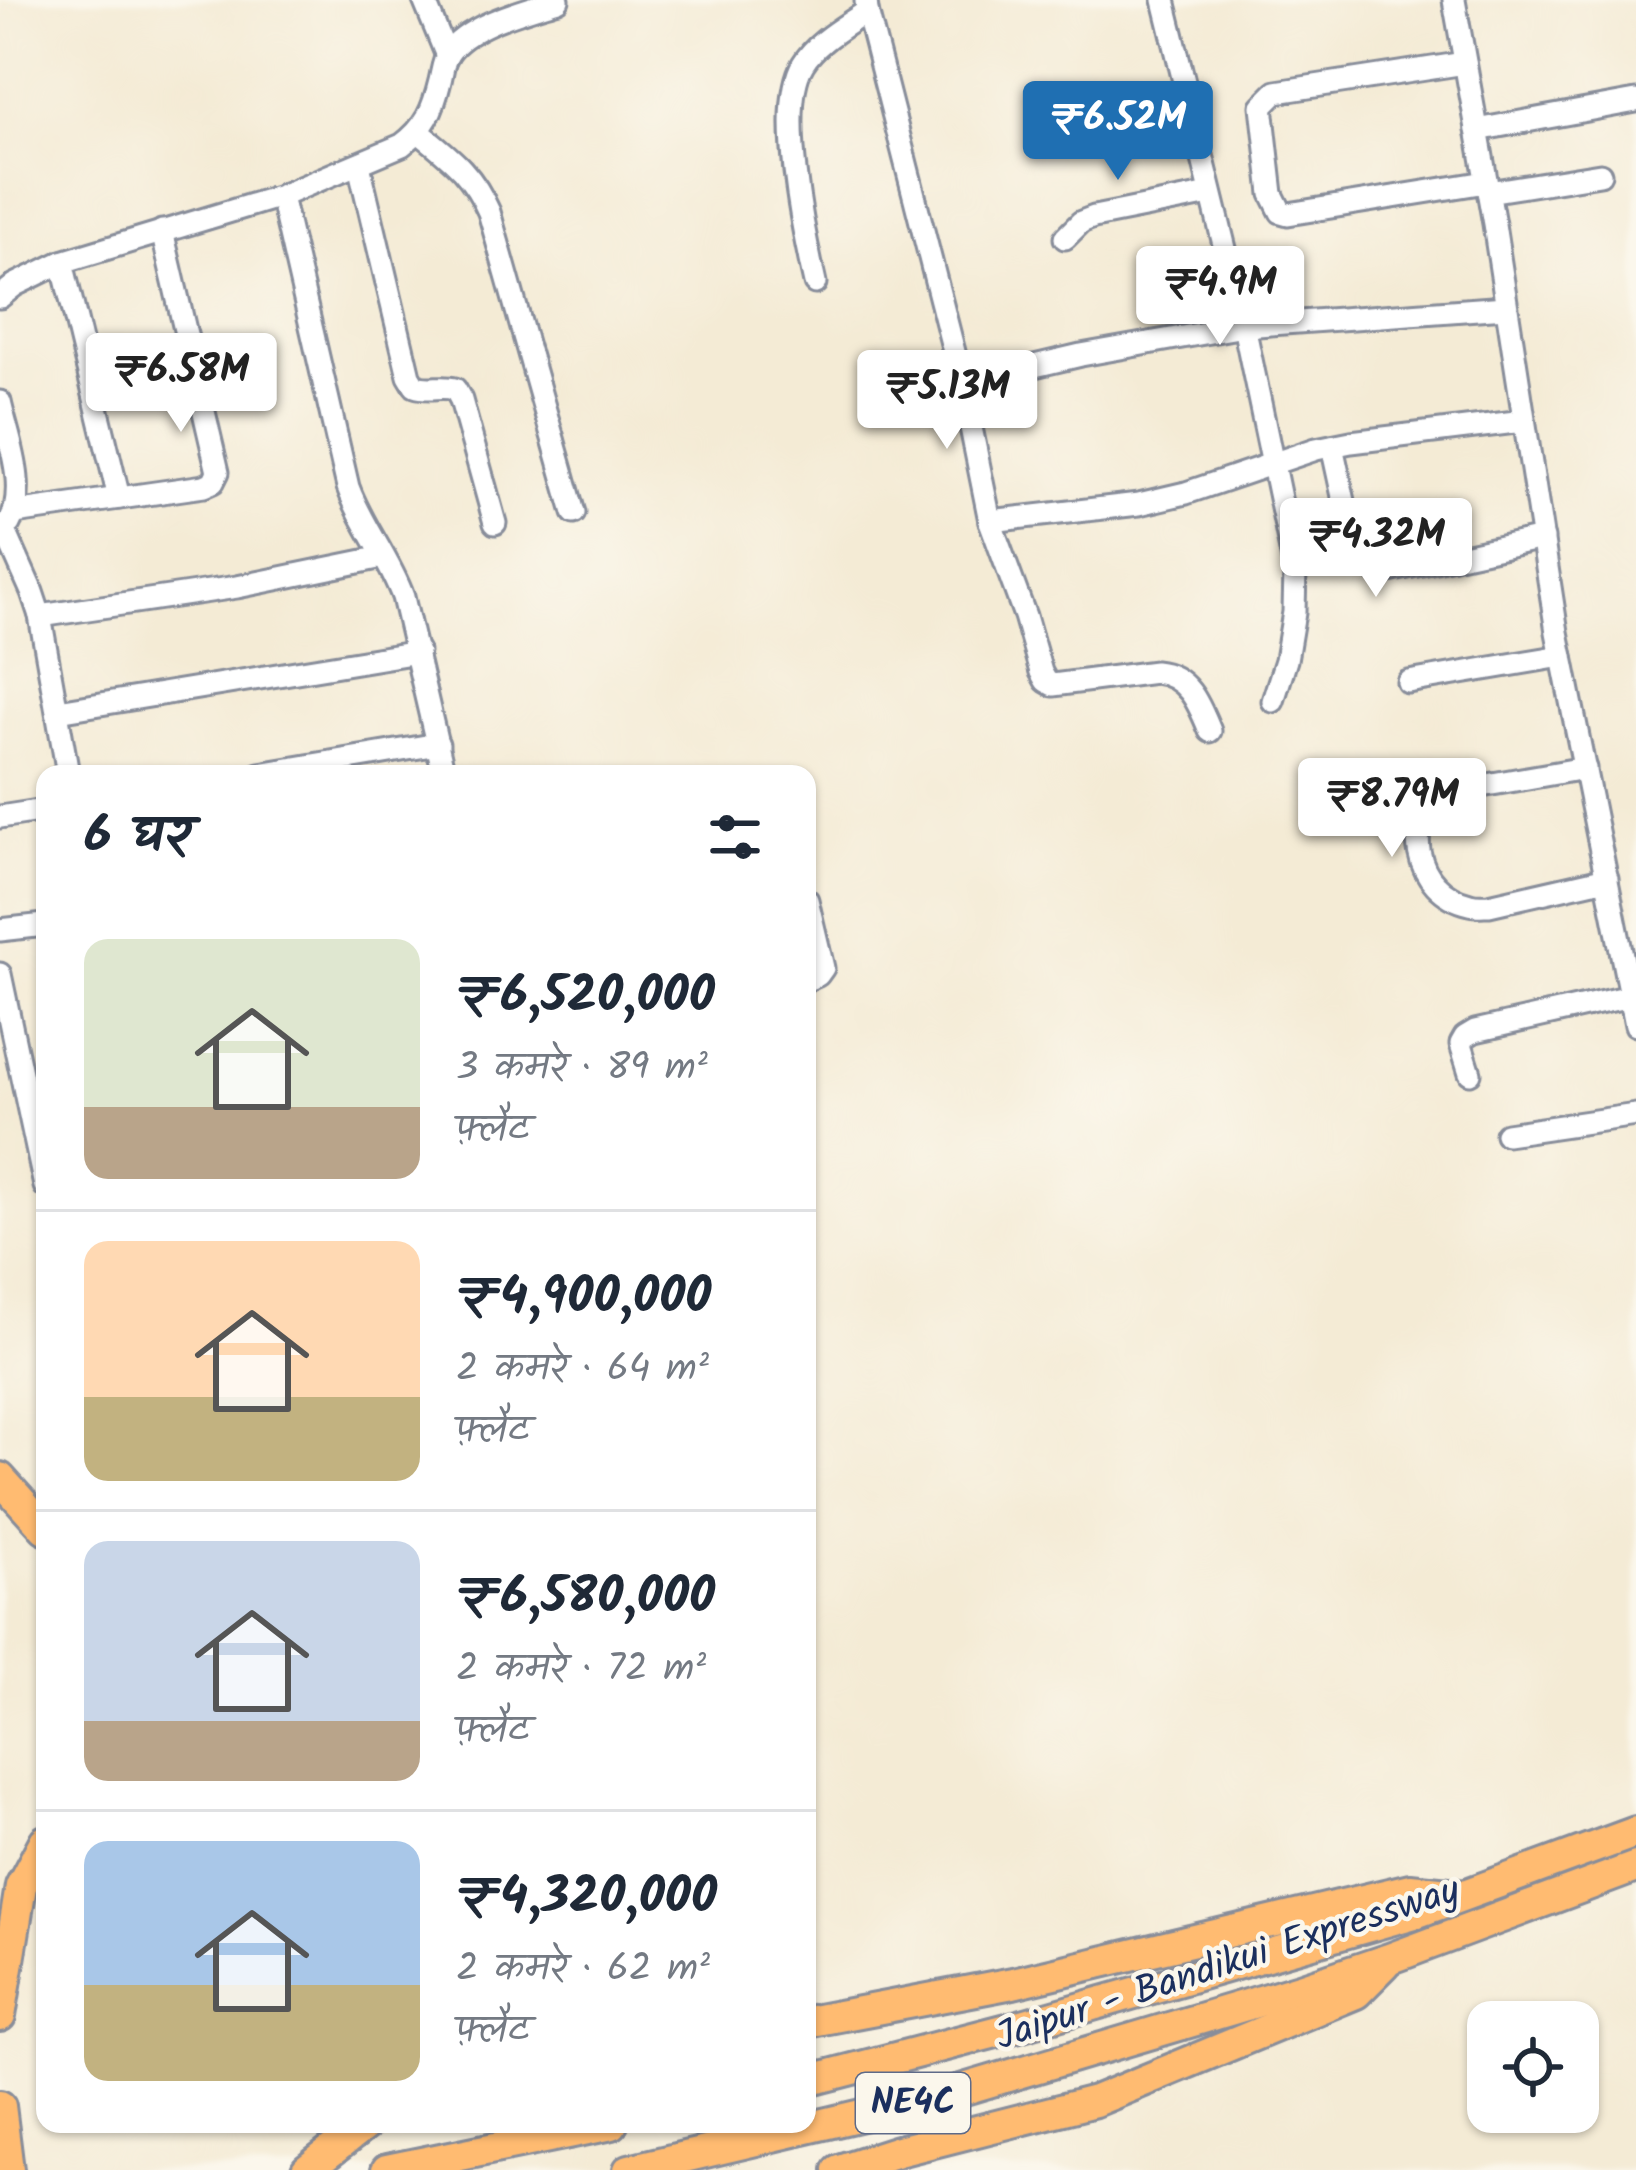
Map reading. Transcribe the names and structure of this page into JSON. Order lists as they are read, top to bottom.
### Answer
{
  "streets": {
    "highway": ["Jaipur - Bandikui Expressway", "NE4C"]
  },
  "page": {
    "price": [
      "₹6.52M",
      "₹4.9M",
      "₹6.58M",
      "₹5.13M",
      "₹4.32M",
      "₹8.79M"
    ],
    "heading": "6 घर",
    "list": [
      {
        "name": "₹6,520,000",
        "note": "3 कमरे · 89 m² · फ़्लैट"
      },
      {
        "name": "₹4,900,000",
        "note": "2 कमरे · 64 m² · फ़्लैट"
      },
      {
        "name": "₹6,580,000",
        "note": "2 कमरे · 72 m² · फ़्लैट"
      },
      {
        "name": "₹4,320,000",
        "note": "2 कमरे · 62 m² · फ़्लैट"
      }
    ]
  }
}
